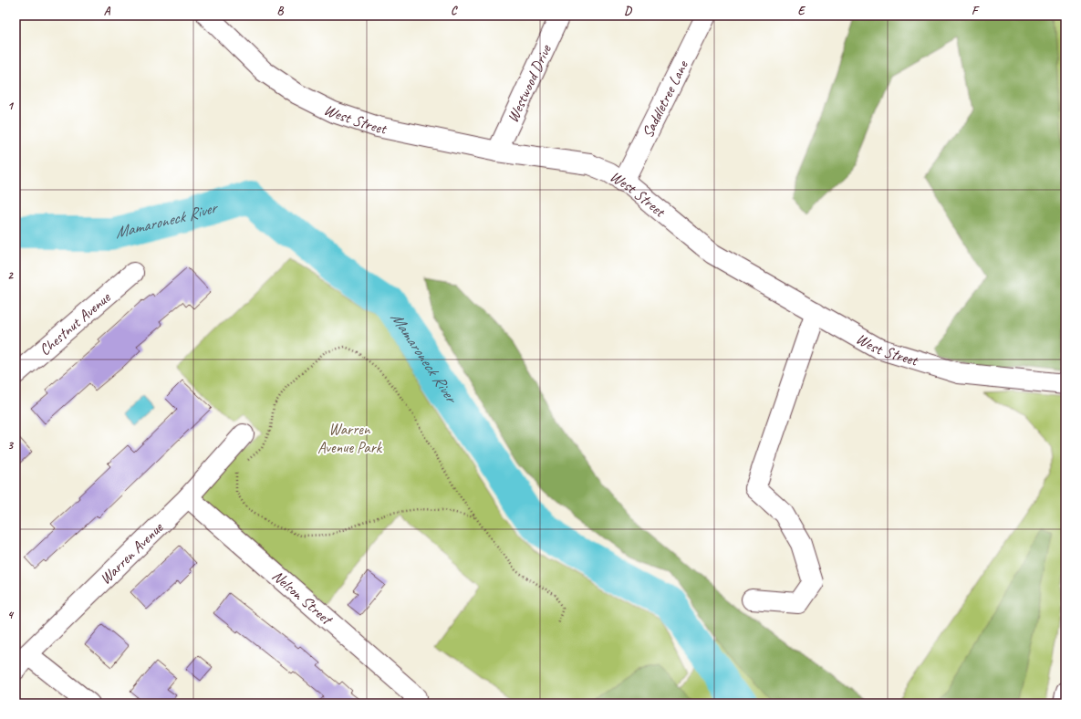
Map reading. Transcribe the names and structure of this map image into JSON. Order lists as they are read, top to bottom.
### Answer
{
  "streets": {
    "main road": [
      "Westwood Drive",
      "Saddletree Lane",
      "West Street",
      "Chestnut Avenue",
      "Warren Avenue",
      "Nelson Street"
    ]
  },
  "crossings": [
    ["Westwood Drive", "West Street"],
    ["Saddletree Lane", "West Street"],
    ["Warren Avenue", "Nelson Street"]
  ],
  "water": ["Mamaroneck River"],
  "parks": ["Warren Avenue Park"],
  "grid": {
    "columns": [
      "A",
      "B",
      "C",
      "D",
      "E",
      "F"
    ],
    "rows": [
      "1",
      "2",
      "3",
      "4"
    ]
  }
}
